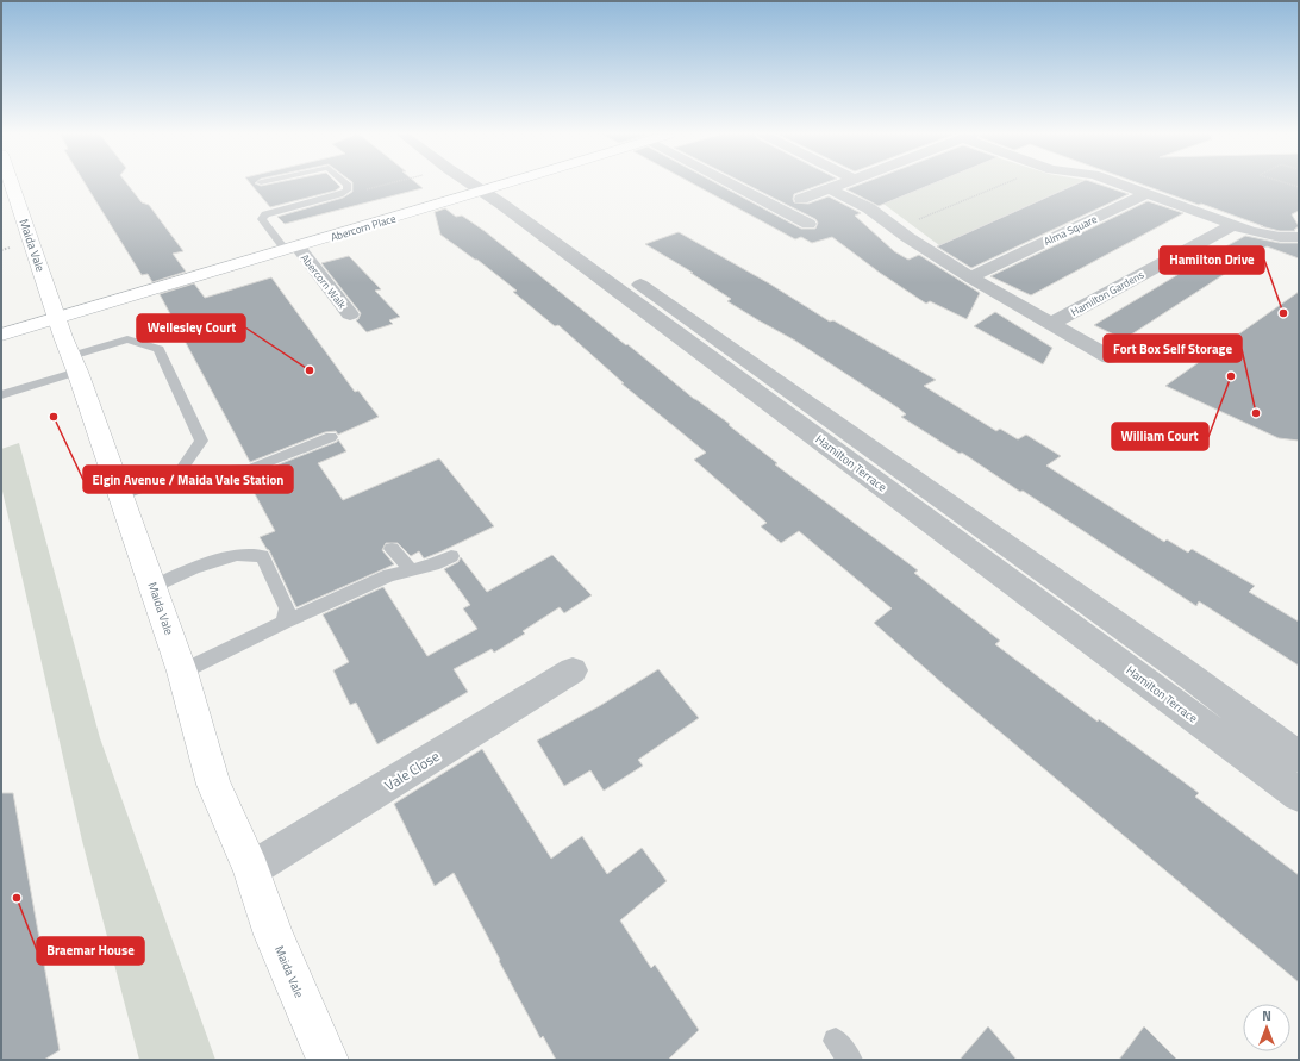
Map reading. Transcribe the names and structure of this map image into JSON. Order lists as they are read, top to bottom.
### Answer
{
  "streets": {
    "main road": ["Abercorn Place", "Maida Vale"],
    "street": [
      "Alma Square",
      "Abercorn Walk",
      "Hamilton Gardens",
      "Hamilton Terrace",
      "Vale Close"
    ]
  },
  "crossings": [
    ["Abercorn Place", "Maida Vale"],
    ["Abercorn Place", "Abercorn Walk"],
    ["Abercorn Place", "Hamilton Terrace"],
    ["Alma Square", "Hamilton Gardens"],
    ["Maida Vale", "Vale Close"]
  ],
  "places": [
    "Hamilton Drive",
    "Wellesley Court",
    "William Court",
    "Fort Box Self Storage",
    "Elgin Avenue / Maida Vale Station",
    "Braemar House"
  ],
  "north": "top"
}
